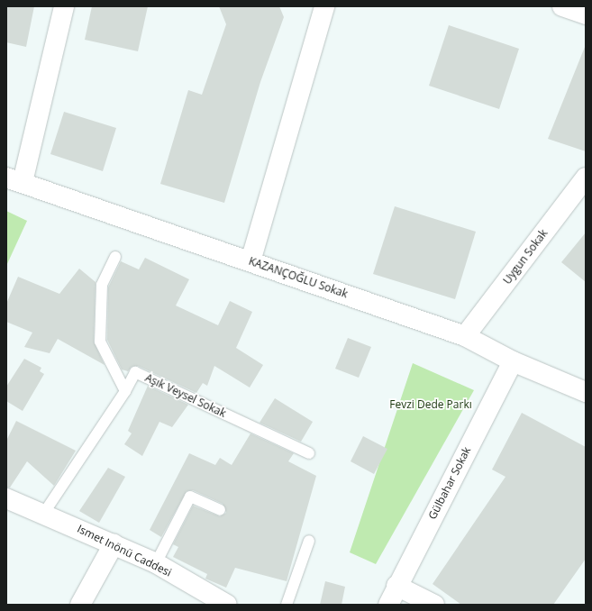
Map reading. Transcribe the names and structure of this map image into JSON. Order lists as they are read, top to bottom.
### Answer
{
  "streets": {
    "street": [
      "Uygun Sokak",
      "KAZANÇOĞLU Sokak",
      "Gülbahar Sokak",
      "Ismet Inönü Caddesi"
    ],
    "lane": ["Aşık Veysel Sokak"]
  },
  "crossings": [
    ["Uygun Sokak", "KAZANÇOĞLU Sokak"],
    ["KAZANÇOĞLU Sokak", "Gülbahar Sokak"],
    ["Aşık Veysel Sokak", "Ismet Inönü Caddesi"]
  ],
  "parks": ["Fevzi Dede Parkı"]
}
